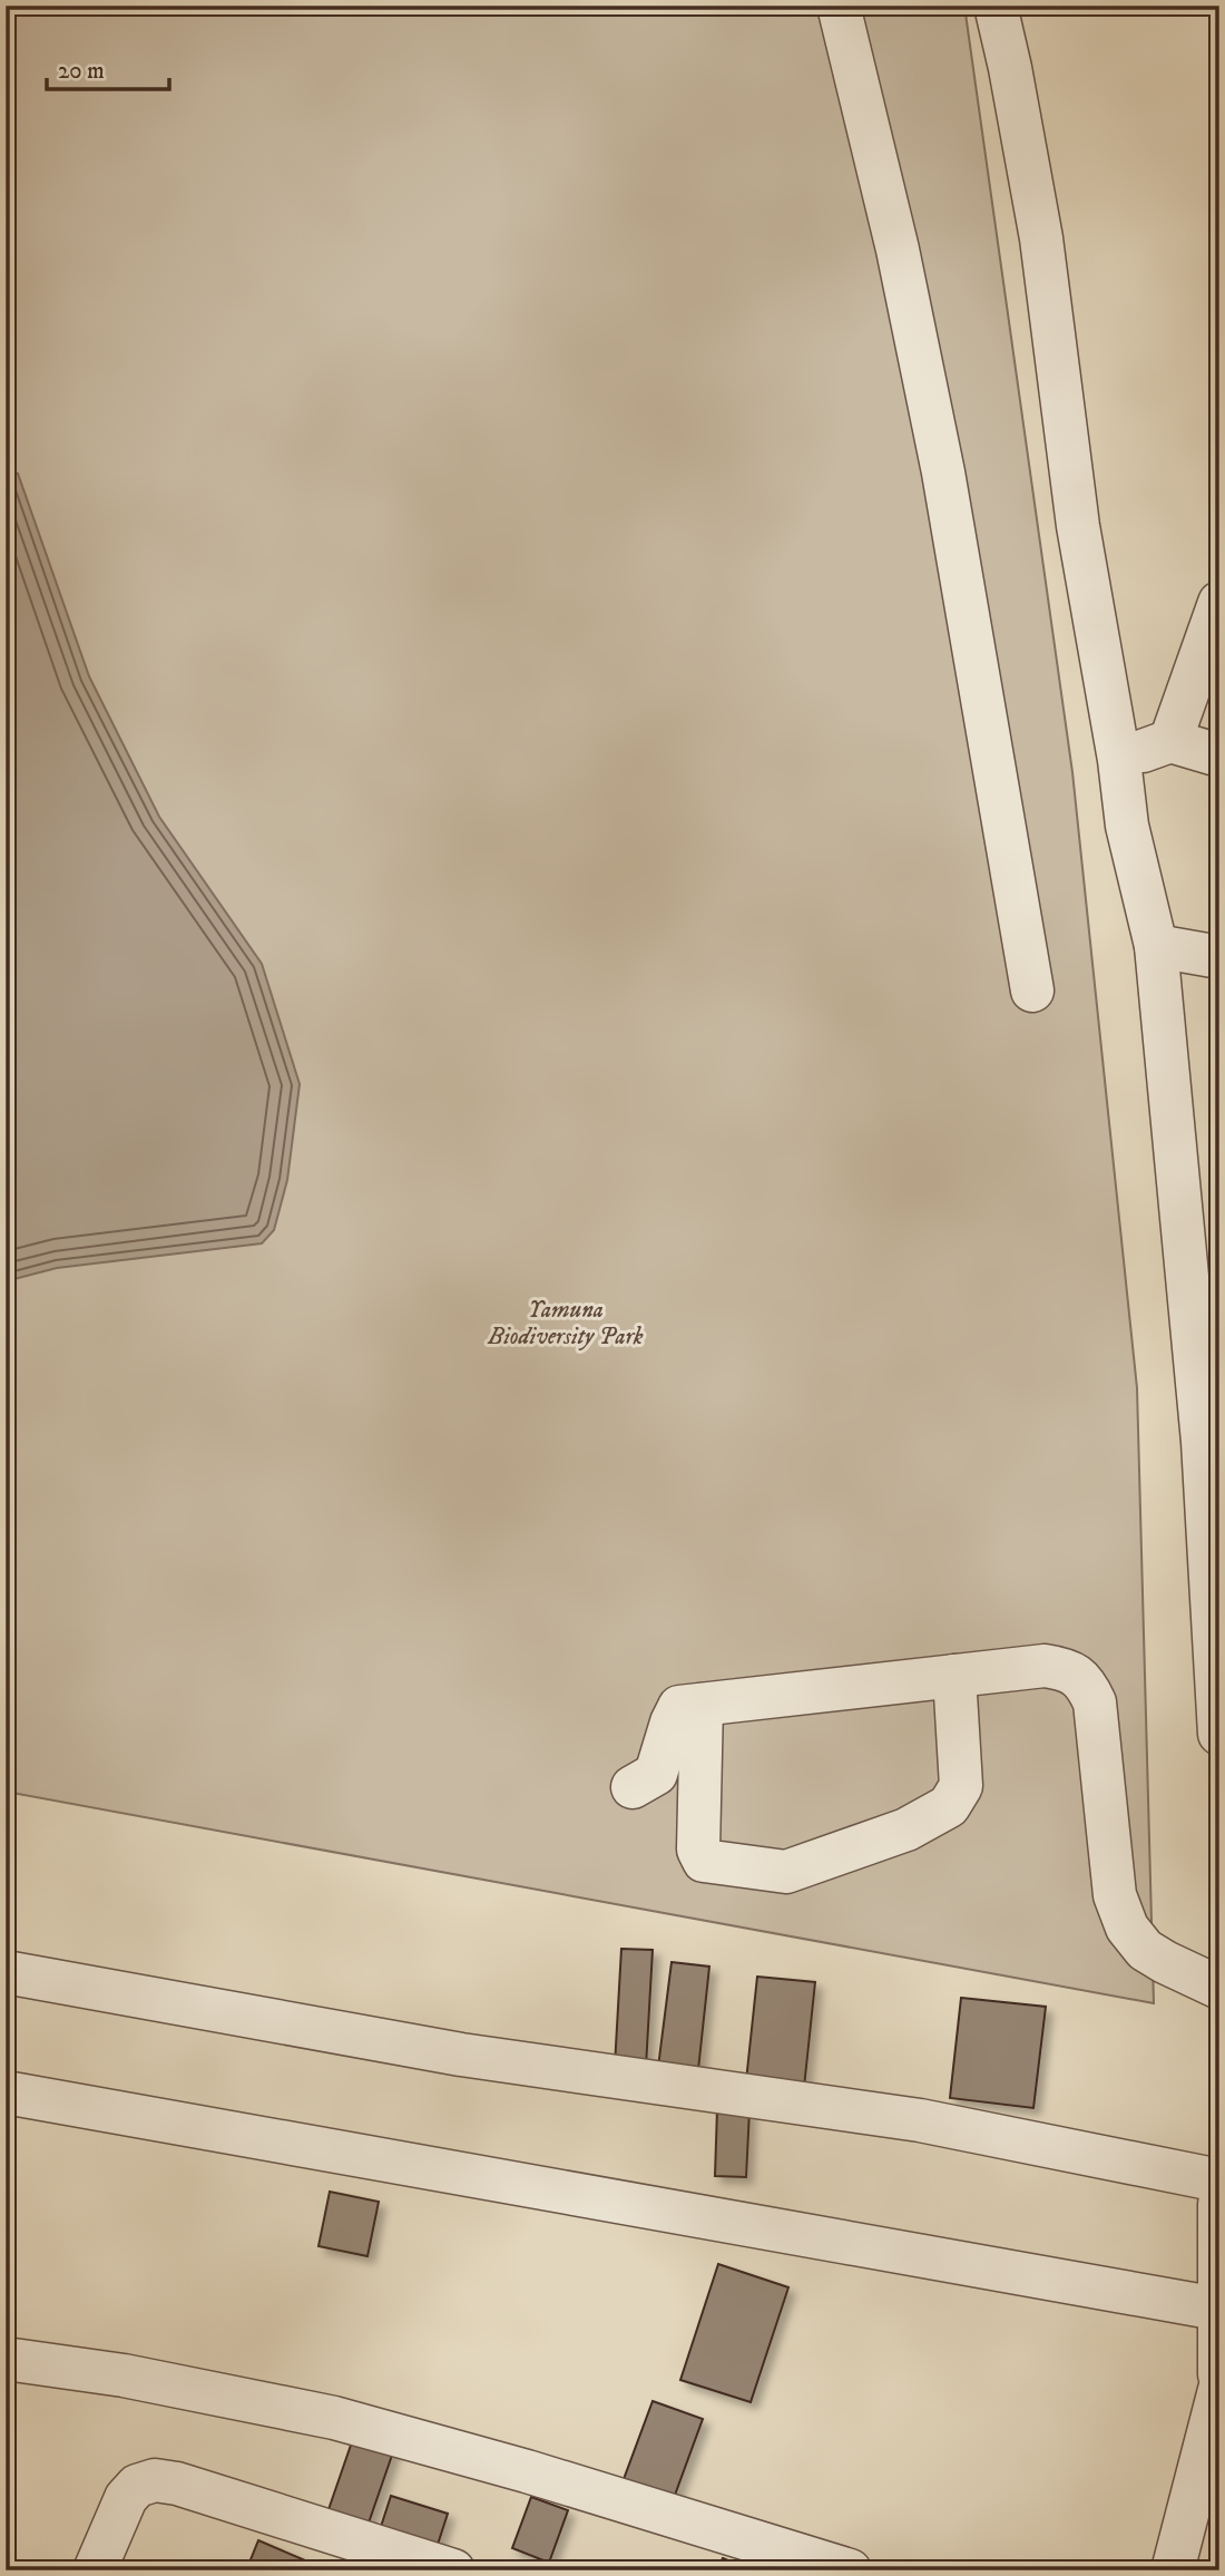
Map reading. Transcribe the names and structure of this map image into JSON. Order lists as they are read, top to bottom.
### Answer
{
  "parks": ["Yamuna Biodiversity Park"],
  "scale_bar": "20 m"
}
